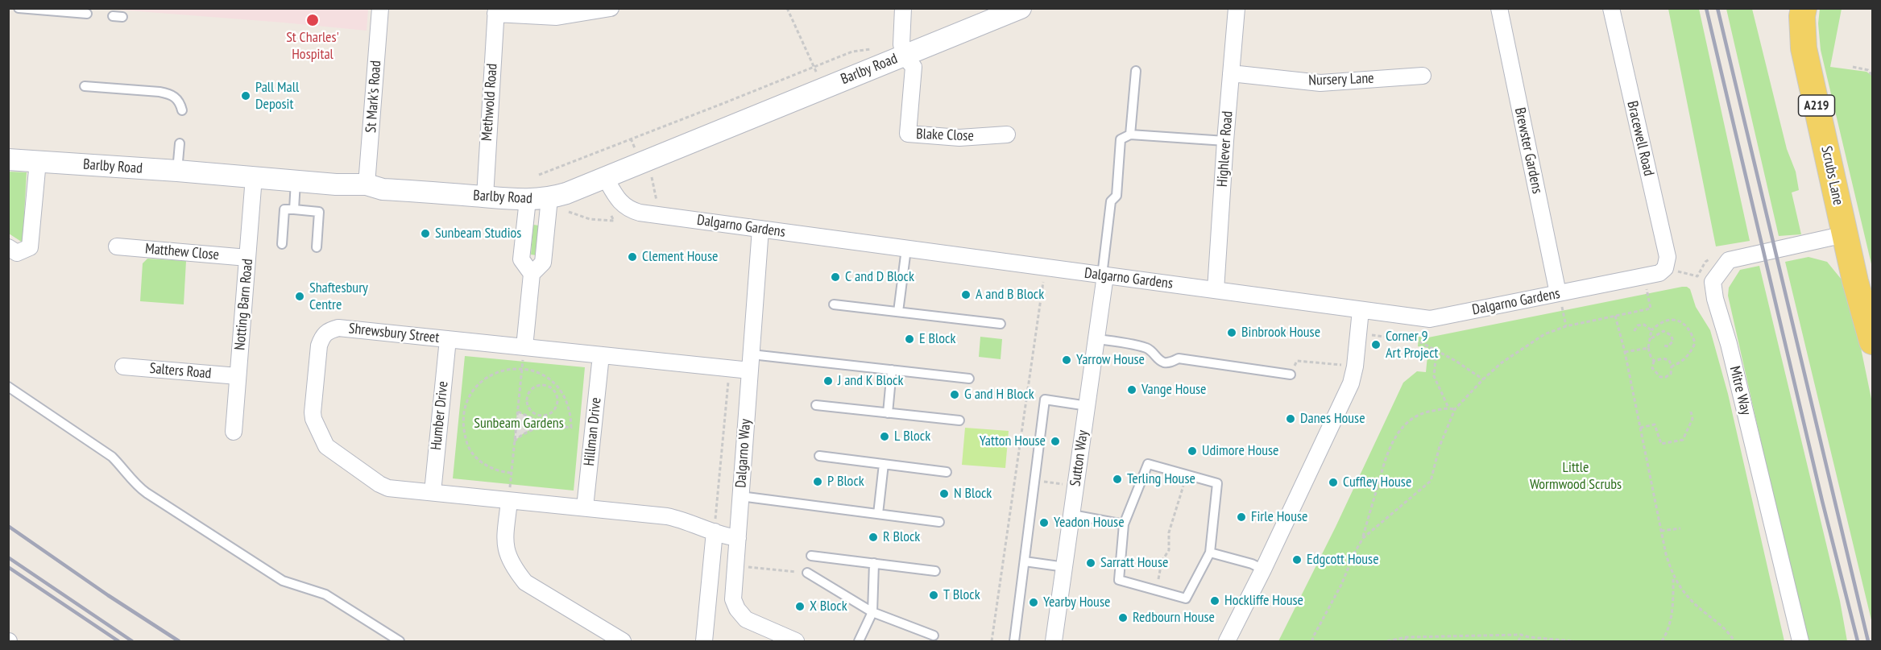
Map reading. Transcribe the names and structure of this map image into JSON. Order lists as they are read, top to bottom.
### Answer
{
  "streets": {
    "main road": ["A219", "Scrubs Lane"],
    "street": [
      "Barlby Road",
      "Nursery Lane",
      "St Mark's Road",
      "Methwold Road",
      "Blake Close",
      "Bracewell Road",
      "Highlever Road",
      "Brewster Gardens",
      "Dalgarno Gardens",
      "Matthew Close",
      "Notting Barn Road",
      "Shrewsbury Street",
      "Salters Road",
      "Mitre Way",
      "Humber Drive",
      "Hillman Drive",
      "Dalgarno Way",
      "Sutton Way"
    ]
  },
  "crossings": [
    ["Barlby Road", "St Mark's Road"],
    ["Barlby Road", "Methwold Road"],
    ["Barlby Road", "Blake Close"],
    ["Barlby Road", "Dalgarno Gardens"],
    ["Barlby Road", "Notting Barn Road"],
    ["Nursery Lane", "Highlever Road"],
    ["Bracewell Road", "Dalgarno Gardens"],
    ["Highlever Road", "Dalgarno Gardens"],
    ["Brewster Gardens", "Dalgarno Gardens"],
    ["Scrubs Lane", "Mitre Way"],
    ["Dalgarno Gardens", "Dalgarno Way"],
    ["Dalgarno Gardens", "Sutton Way"],
    ["Matthew Close", "Notting Barn Road"],
    ["Notting Barn Road", "Salters Road"],
    ["Shrewsbury Street", "Humber Drive"],
    ["Shrewsbury Street", "Hillman Drive"],
    ["Shrewsbury Street", "Dalgarno Way"]
  ],
  "parks": ["Sunbeam Gardens", "Little Wormwood Scrubs"],
  "places": [
    "St Charles' Hospital",
    "Pall Mall Deposit",
    "Sunbeam Studios",
    "Clement House",
    "C and D Block",
    "A and B Block",
    "Shaftesbury Centre",
    "Binbrook House",
    "E Block",
    "Corner 9 Art Project",
    "Yarrow House",
    "J and K Block",
    "Vange House",
    "G and H Block",
    "Danes House",
    "L Block",
    "Yatton House",
    "Udimore House",
    "Terling House",
    "P Block",
    "Cuffley House",
    "N Block",
    "Firle House",
    "Yeadon House",
    "R Block",
    "Edgcott House",
    "Sarratt House",
    "T Block",
    "Hockliffe House",
    "Yearby House",
    "X Block",
    "Redbourn House"
  ]
}
